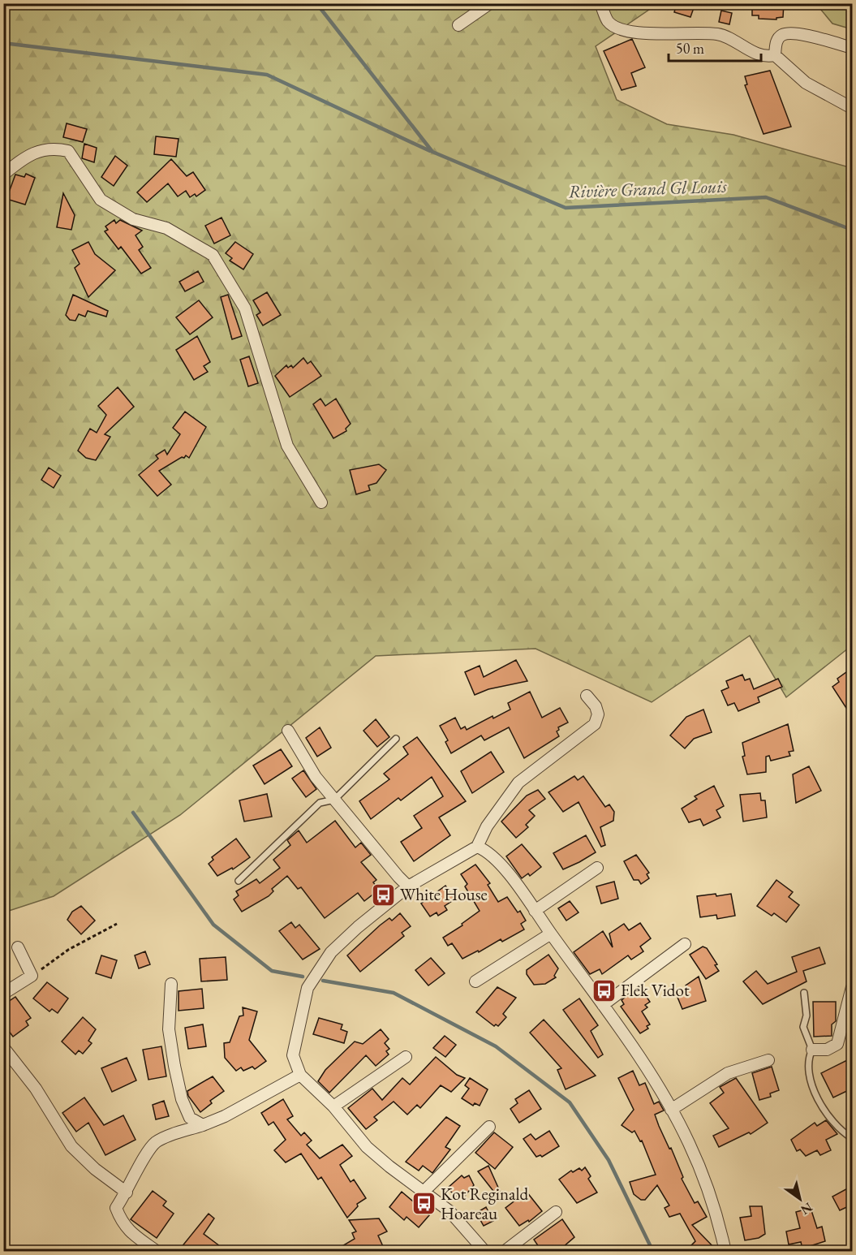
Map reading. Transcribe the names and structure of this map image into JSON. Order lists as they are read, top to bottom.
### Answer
{
  "water": ["Rivière Grand Gl Louis"],
  "places": {
    "bus stop": ["White House", "Flek Vidot", "Kot Reginald Hoareau"]
  },
  "scale_bar": "50 m",
  "north": "bottom right"
}
